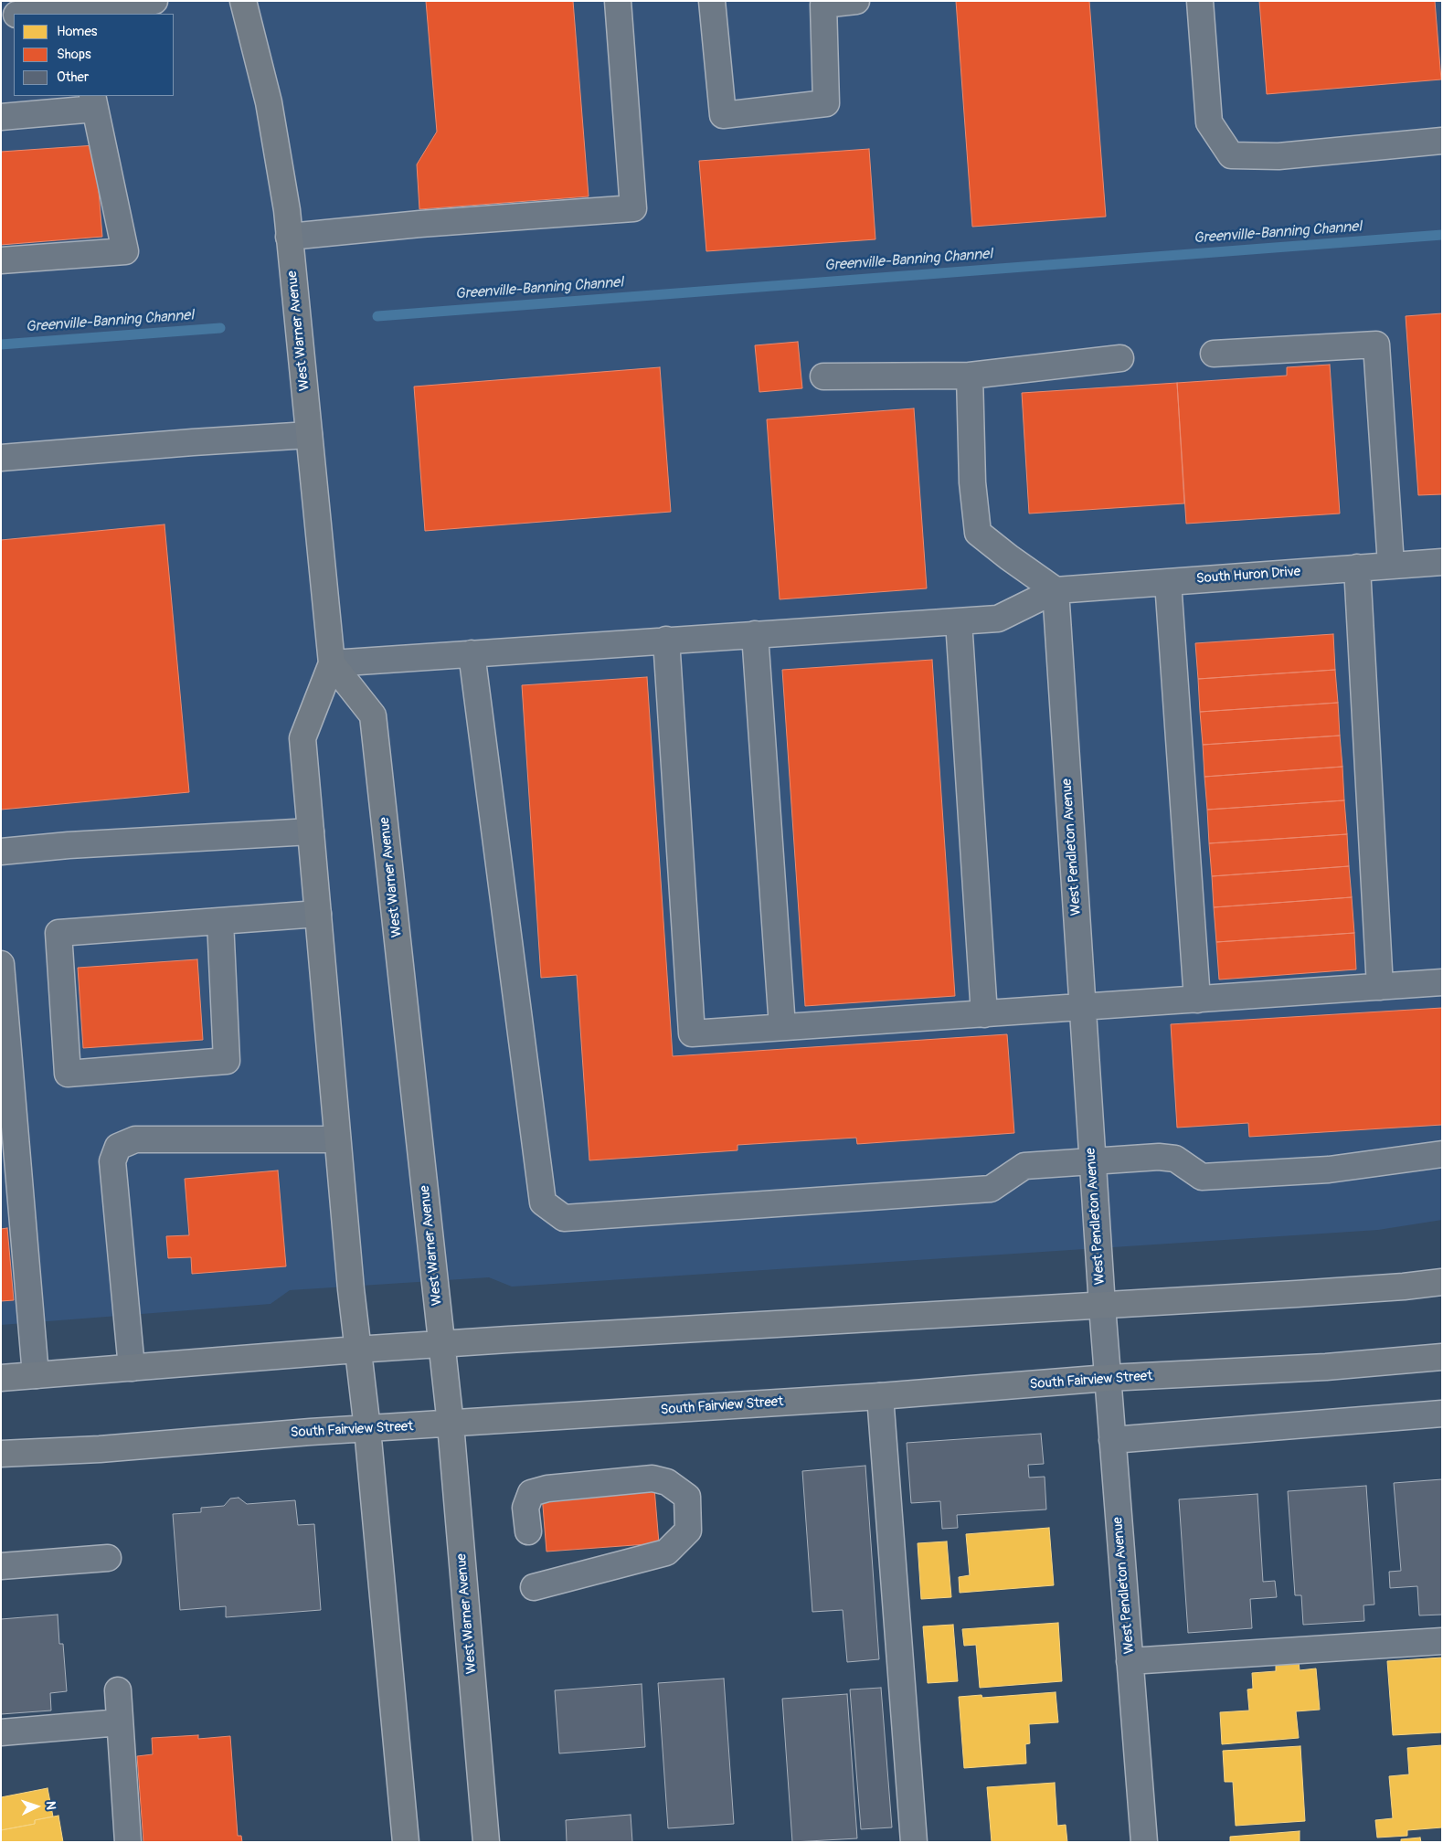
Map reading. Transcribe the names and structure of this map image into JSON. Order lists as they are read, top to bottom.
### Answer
{
  "streets": {
    "main road": ["West Warner Avenue", "South Fairview Street"],
    "street": ["South Huron Drive", "West Pendleton Avenue"]
  },
  "crossings": [
    ["West Warner Avenue", "South Fairview Street"],
    ["South Huron Drive", "West Pendleton Avenue"],
    ["West Pendleton Avenue", "South Fairview Street"]
  ],
  "water": ["Greenville-Banning Channel"],
  "legend": ["Homes", "Shops", "Other"],
  "north": "right"
}
